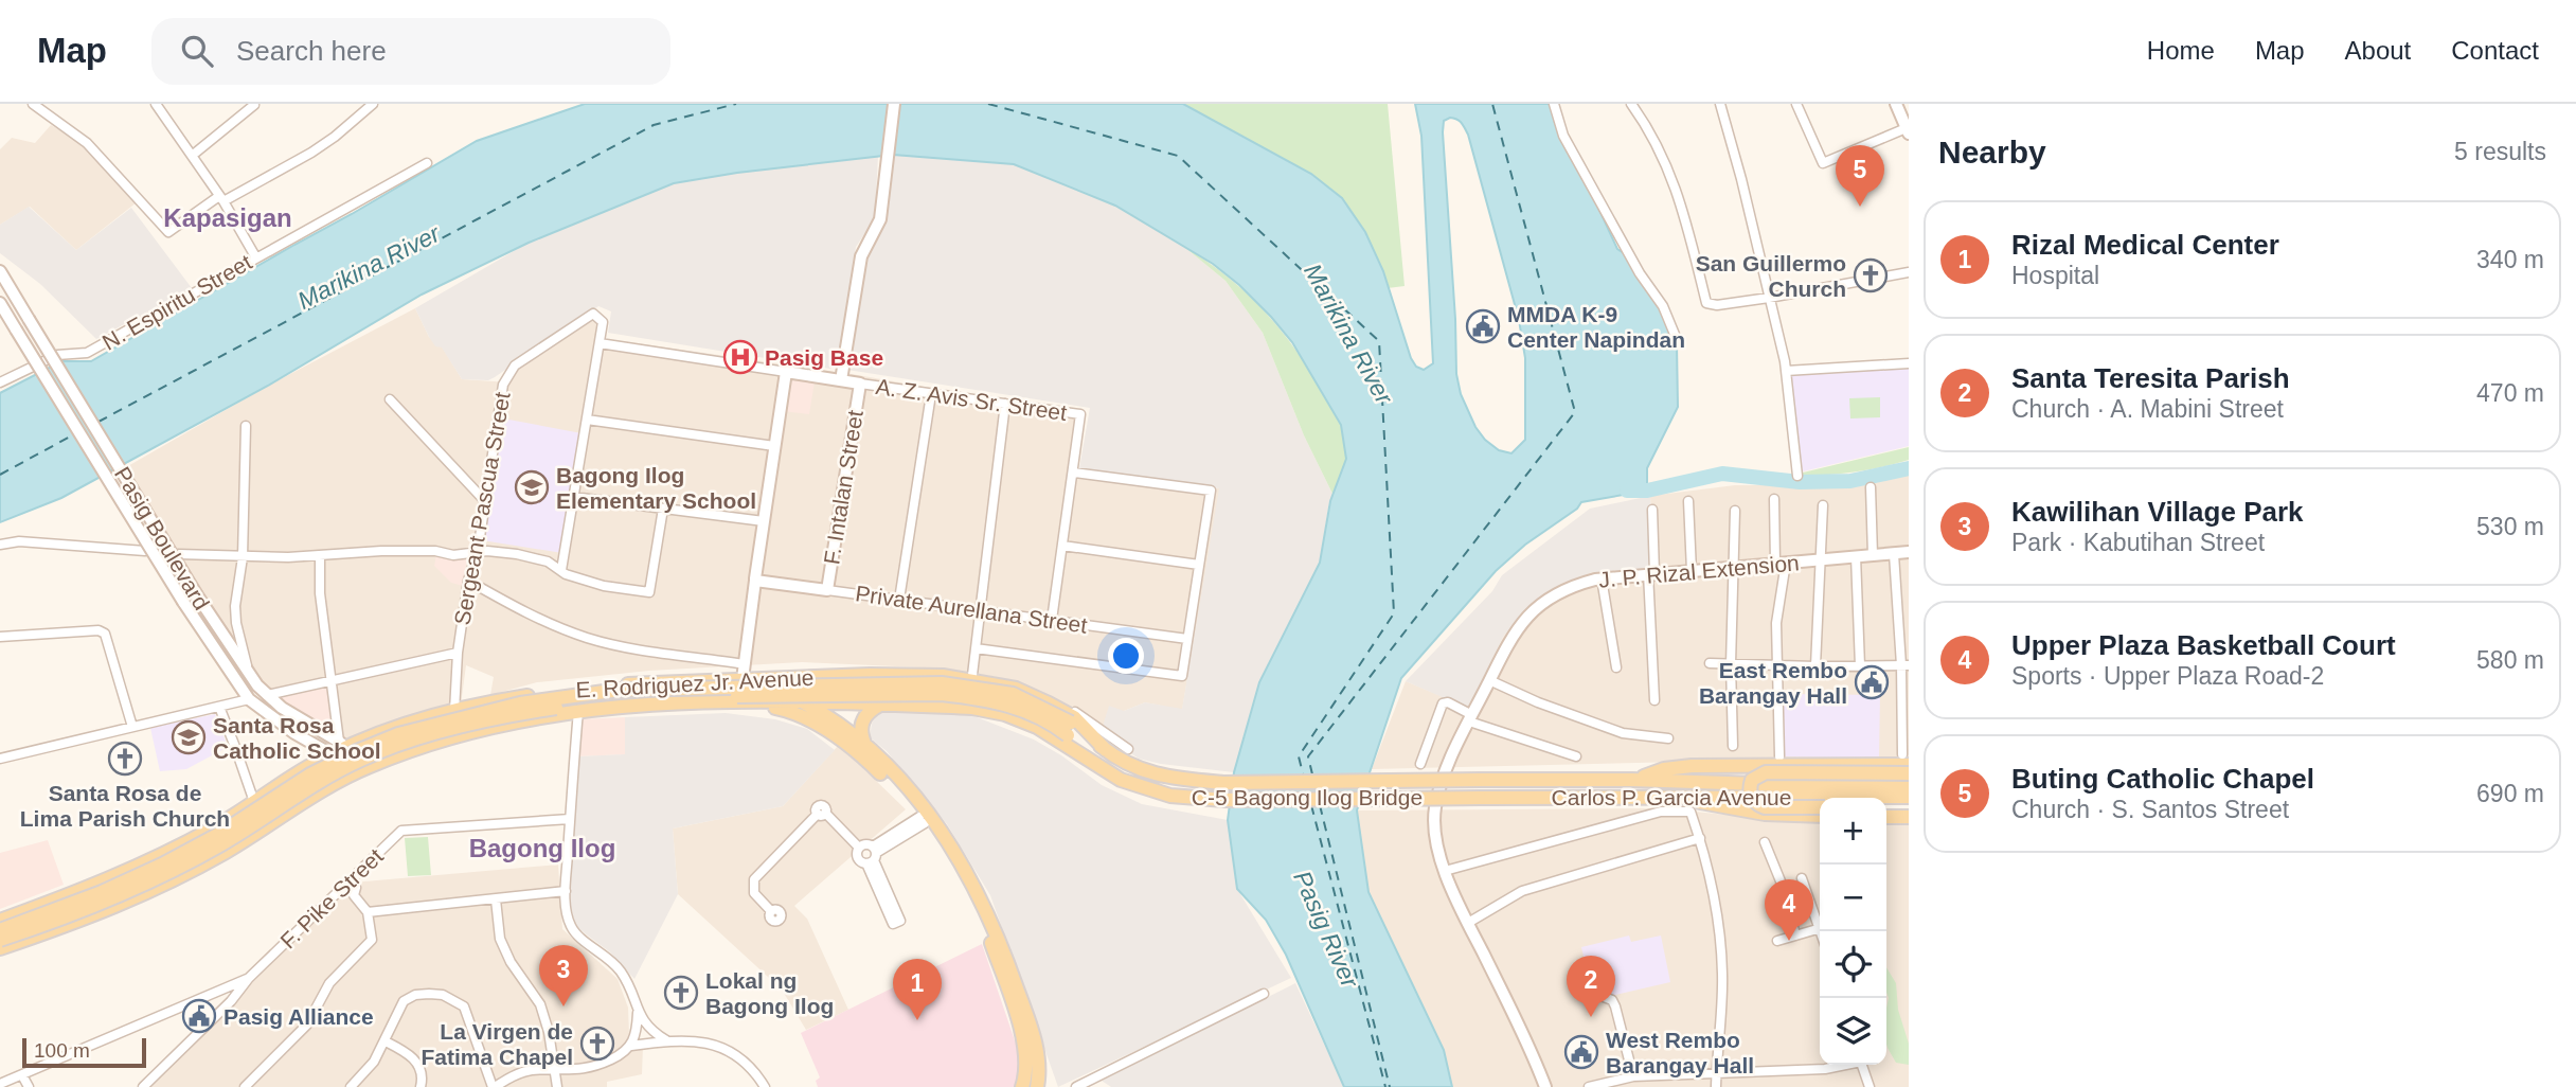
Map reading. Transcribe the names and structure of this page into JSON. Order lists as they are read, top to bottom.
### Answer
{
  "streets": {
    "main road": [
      "A. Z. Avis Sr. Street",
      "F. Intalan Street",
      "Pasig Boulevard",
      "J. P. Rizal Extension",
      "Private Aurellana Street",
      "E. Rodriguez Jr. Avenue",
      "C-5 Bagong Ilog Bridge",
      "Carlos P. Garcia Avenue"
    ],
    "street": ["N. Espiritu Street", "Sergeant Pascua Street", "F. Pike Street"]
  },
  "crossings": [
    ["A. Z. Avis Sr. Street", "F. Intalan Street"],
    ["A. Z. Avis Sr. Street", "Sergeant Pascua Street"],
    ["F. Intalan Street", "Private Aurellana Street"],
    ["Sergeant Pascua Street", "E. Rodriguez Jr. Avenue"],
    ["Pasig Boulevard", "E. Rodriguez Jr. Avenue"],
    ["E. Rodriguez Jr. Avenue", "C-5 Bagong Ilog Bridge"],
    ["C-5 Bagong Ilog Bridge", "Carlos P. Garcia Avenue"]
  ],
  "districts": ["Kapasigan", "Bagong Ilog"],
  "water": ["Marikina River", "Pasig River"],
  "places": {
    "church": [
      "San Guillermo Church",
      "Santa Rosa de Lima Parish Church",
      "Lokal ng Bagong Ilog",
      "La Virgen de Fatima Chapel"
    ],
    "public building": [
      "MMDA K-9 Center Napindan",
      "East Rembo Barangay Hall",
      "Pasig Alliance",
      "West Rembo Barangay Hall"
    ],
    "hospital": ["Pasig Base"],
    "school or university": ["Bagong Ilog Elementary School", "Santa Rosa Catholic School"]
  },
  "scale_bar": "100 m",
  "page": {
    "header": "Map",
    "search": "Search here",
    "nav": [
      "Home",
      "Map",
      "About",
      "Contact"
    ],
    "heading": ["Nearby", "5 results"],
    "pins": [
      "5",
      "4",
      "3",
      "2",
      "1"
    ],
    "list": [
      {
        "mark": "1",
        "name": "Rizal Medical Center",
        "note": "Hospital",
        "value": "340 m"
      },
      {
        "mark": "2",
        "name": "Santa Teresita Parish",
        "note": "Church · A. Mabini Street",
        "value": "470 m"
      },
      {
        "mark": "3",
        "name": "Kawilihan Village Park",
        "note": "Park · Kabutihan Street",
        "value": "530 m"
      },
      {
        "mark": "4",
        "name": "Upper Plaza Basketball Court",
        "note": "Sports · Upper Plaza Road-2",
        "value": "580 m"
      },
      {
        "mark": "5",
        "name": "Buting Catholic Chapel",
        "note": "Church · S. Santos Street",
        "value": "690 m"
      }
    ],
    "map_buttons": ["+", "−"],
    "scale": "100 m"
  }
}
